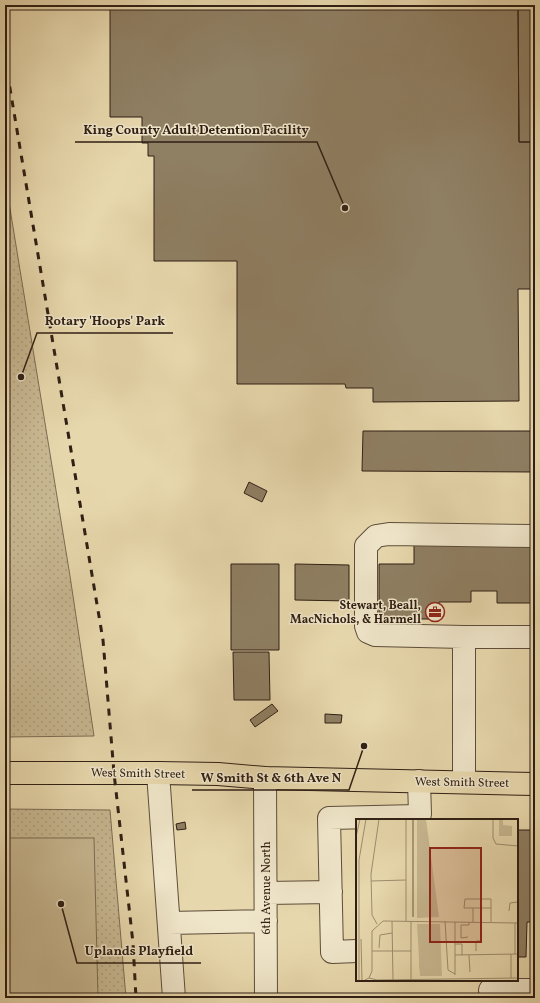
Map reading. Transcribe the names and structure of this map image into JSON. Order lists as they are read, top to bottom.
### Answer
{
  "streets": {
    "main road": ["West Smith Street"],
    "street": ["6th Avenue North"]
  },
  "crossings": [
    ["West Smith Street", "6th Avenue North"]
  ],
  "places": {
    "other": [
      "King County Adult Detention Facility",
      "Rotary 'Hoops' Park",
      "W Smith St & 6th Ave N",
      "Uplands Playfield"
    ],
    "office": ["Stewart, Beall, MacNichols, & Harmell"]
  }
}
